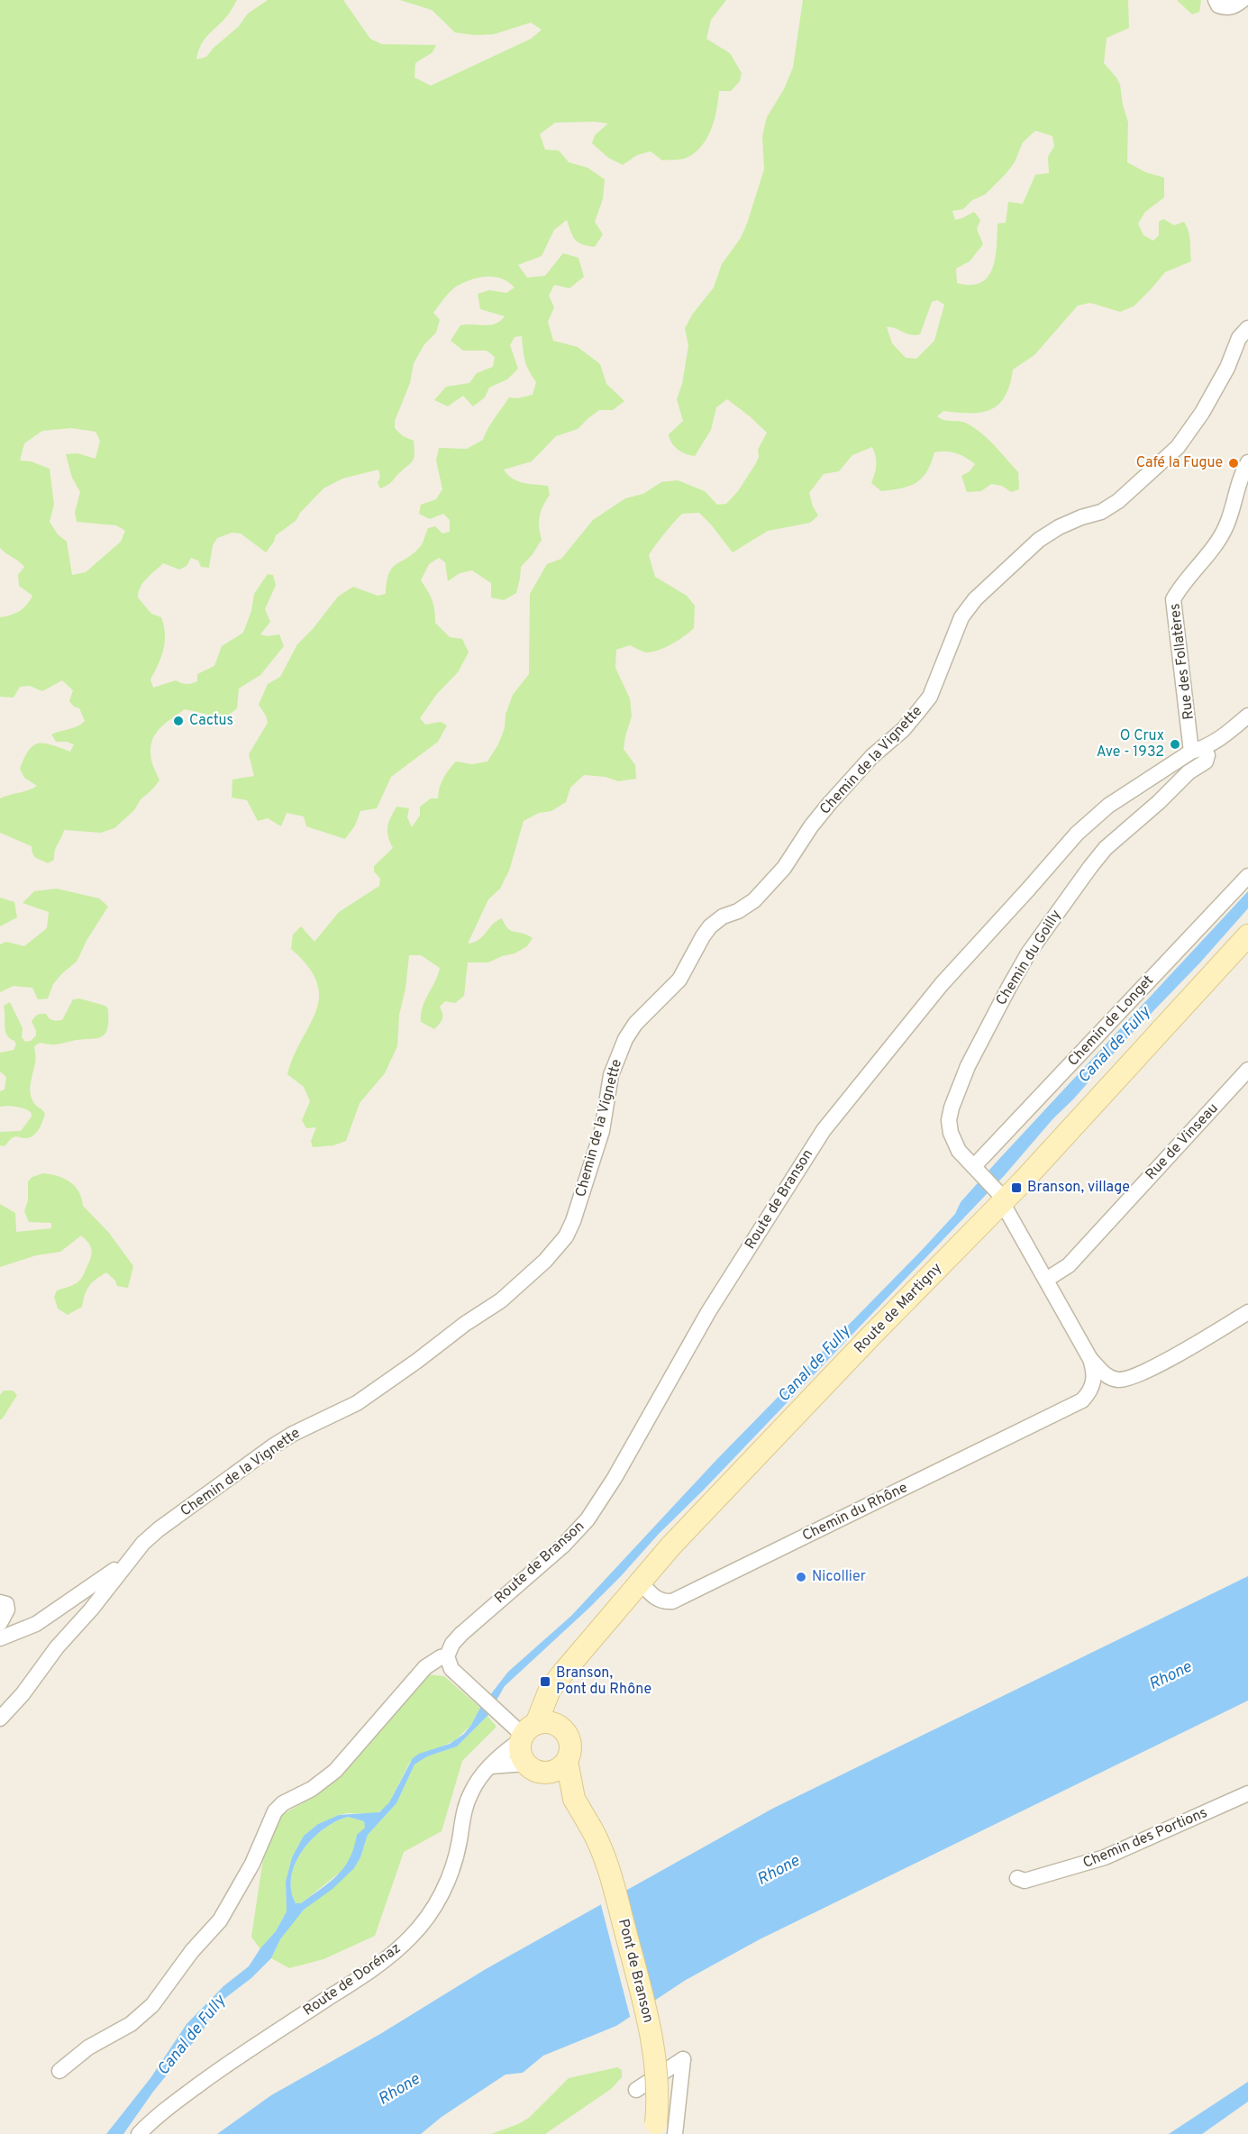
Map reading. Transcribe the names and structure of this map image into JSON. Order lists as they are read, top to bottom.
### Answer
{
  "streets": {
    "main road": ["Route de Martigny", "Pont de Branson"],
    "street": [
      "Rue des Follatères",
      "Chemin de la Vignette",
      "Chemin du Goilly",
      "Chemin de Longet",
      "Rue de Vinseau",
      "Route de Branson",
      "Chemin du Rhône",
      "Chemin des Portions",
      "Route de Dorénaz"
    ]
  },
  "crossings": [
    ["Rue des Follatères", "Chemin du Goilly"],
    ["Rue des Follatères", "Route de Branson"],
    ["Chemin du Goilly", "Chemin de Longet"],
    ["Chemin du Goilly", "Rue de Vinseau"],
    ["Chemin du Goilly", "Route de Branson"],
    ["Chemin du Goilly", "Route de Martigny"],
    ["Chemin du Goilly", "Chemin du Rhône"],
    ["Route de Martigny", "Chemin du Rhône"],
    ["Route de Martigny", "Route de Dorénaz"]
  ],
  "water": ["Canal de Fully", "Rhone"],
  "places": {
    "other": [
      "Café la Fugue",
      "Cactus",
      "O Crux Ave - 1932",
      "Nicollier"
    ],
    "transit": ["Branson, village", "Branson, Pont du Rhône"]
  }
}
